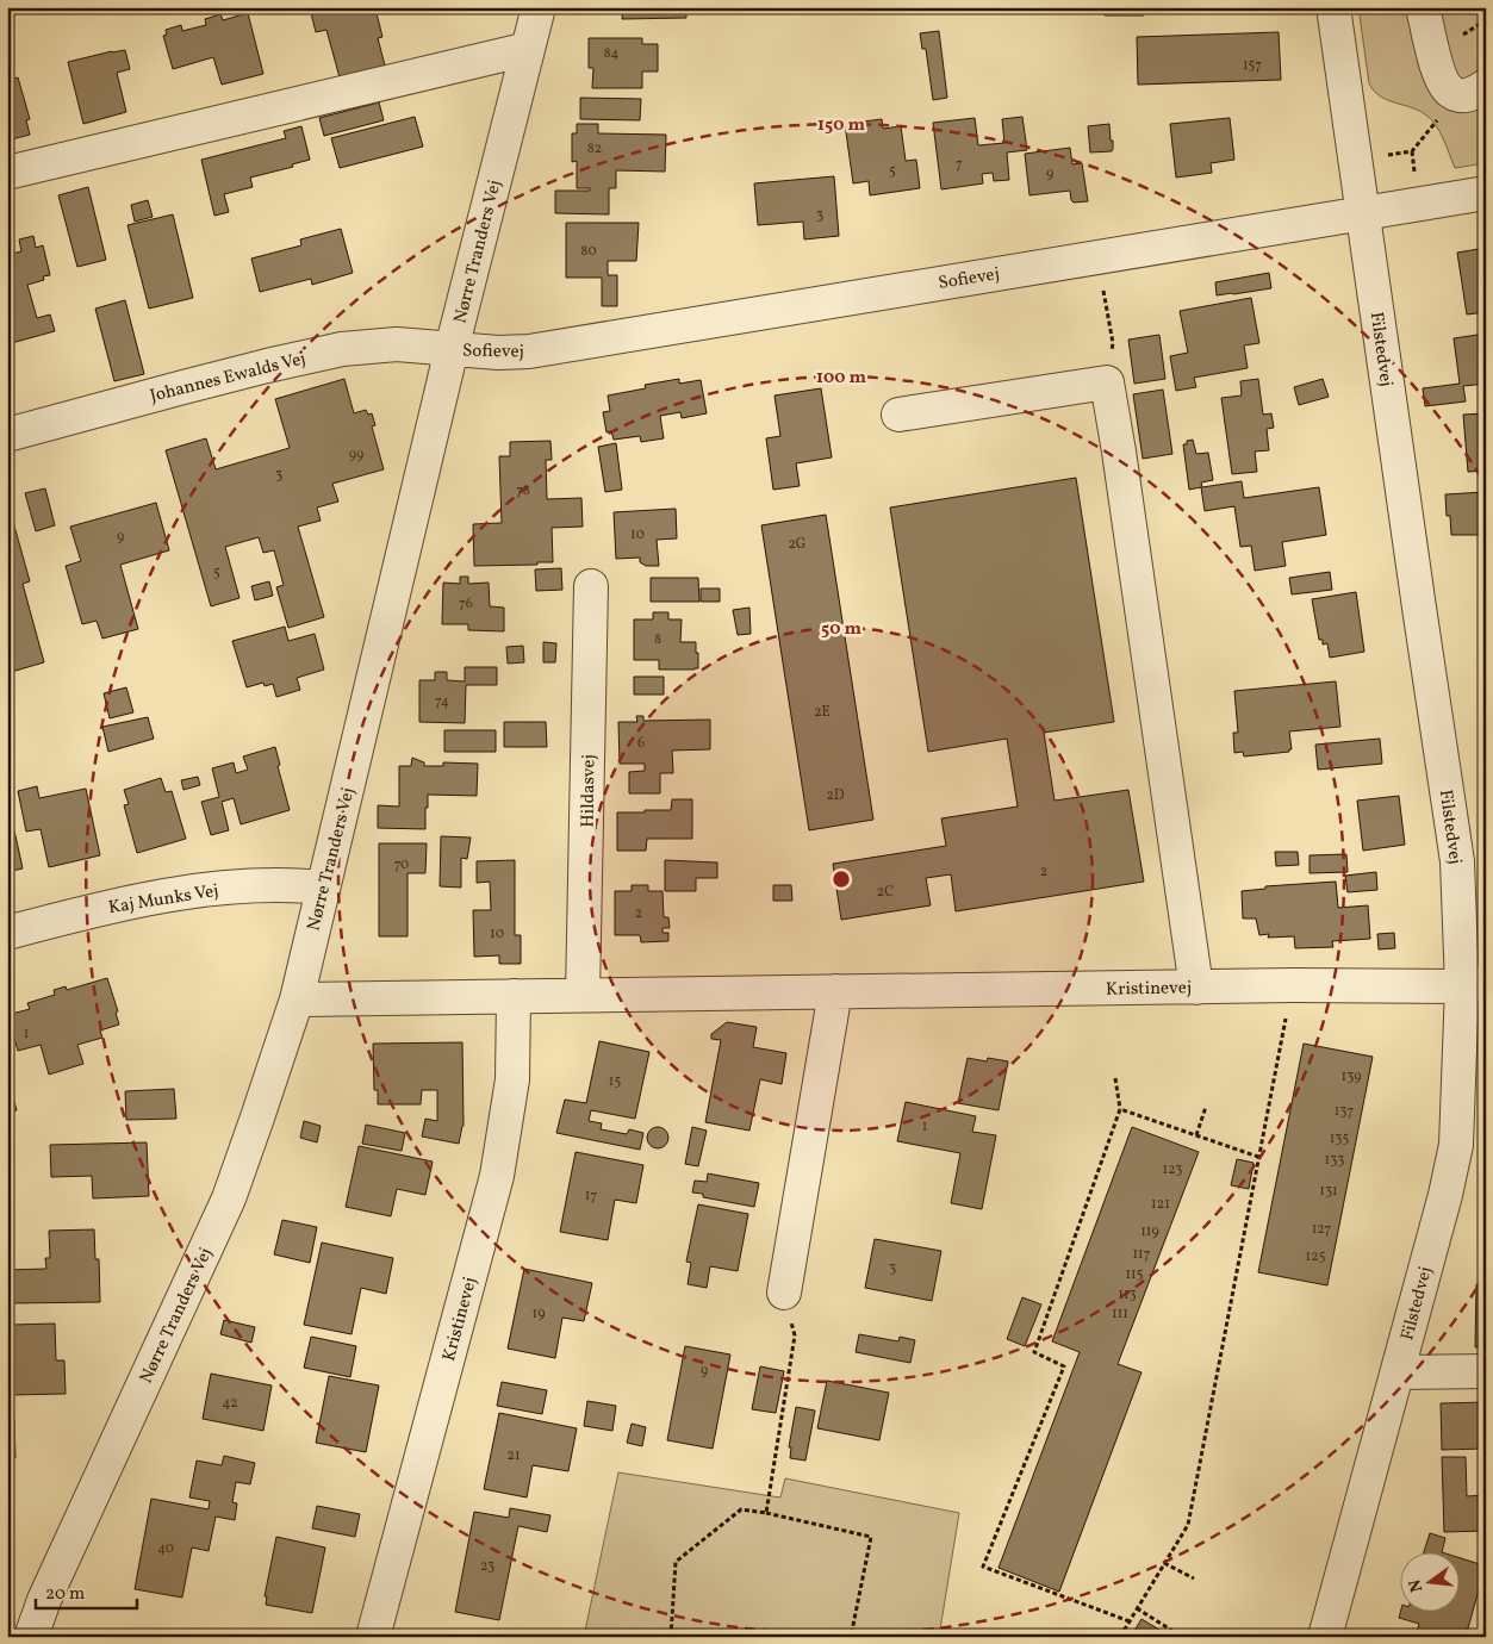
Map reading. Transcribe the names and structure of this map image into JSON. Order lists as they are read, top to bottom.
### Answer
{
  "streets": {
    "street": [
      "Nørre Tranders Vej",
      "Sofievej",
      "Filstedvej",
      "Johannes Ewalds Vej",
      "Hildasvej",
      "Kaj Munks Vej",
      "Kristinevej"
    ]
  },
  "crossings": [
    ["Nørre Tranders Vej", "Sofievej"],
    ["Nørre Tranders Vej", "Johannes Ewalds Vej"],
    ["Nørre Tranders Vej", "Kaj Munks Vej"],
    ["Nørre Tranders Vej", "Kristinevej"],
    ["Sofievej", "Filstedvej"],
    ["Sofievej", "Johannes Ewalds Vej"],
    ["Filstedvej", "Kristinevej"],
    ["Hildasvej", "Kristinevej"]
  ],
  "house_numbers": [
    "84",
    "157",
    "82",
    "7",
    "5",
    "9",
    "3",
    "80",
    "99",
    "3",
    "78",
    "10",
    "9",
    "2G",
    "5",
    "76",
    "8",
    "74",
    "2E",
    "6",
    "2D",
    "70",
    "2",
    "2C",
    "2",
    "10",
    "1",
    "139",
    "15",
    "137",
    "1",
    "135",
    "133",
    "123",
    "131",
    "17",
    "121",
    "127",
    "119",
    "117",
    "125",
    "3",
    "115",
    "113",
    "19",
    "111",
    "9",
    "42",
    "21",
    "40",
    "23"
  ],
  "scale_bar": "20 m",
  "north": "left",
  "rings": ["150 m", "100 m", "50 m"]
}
